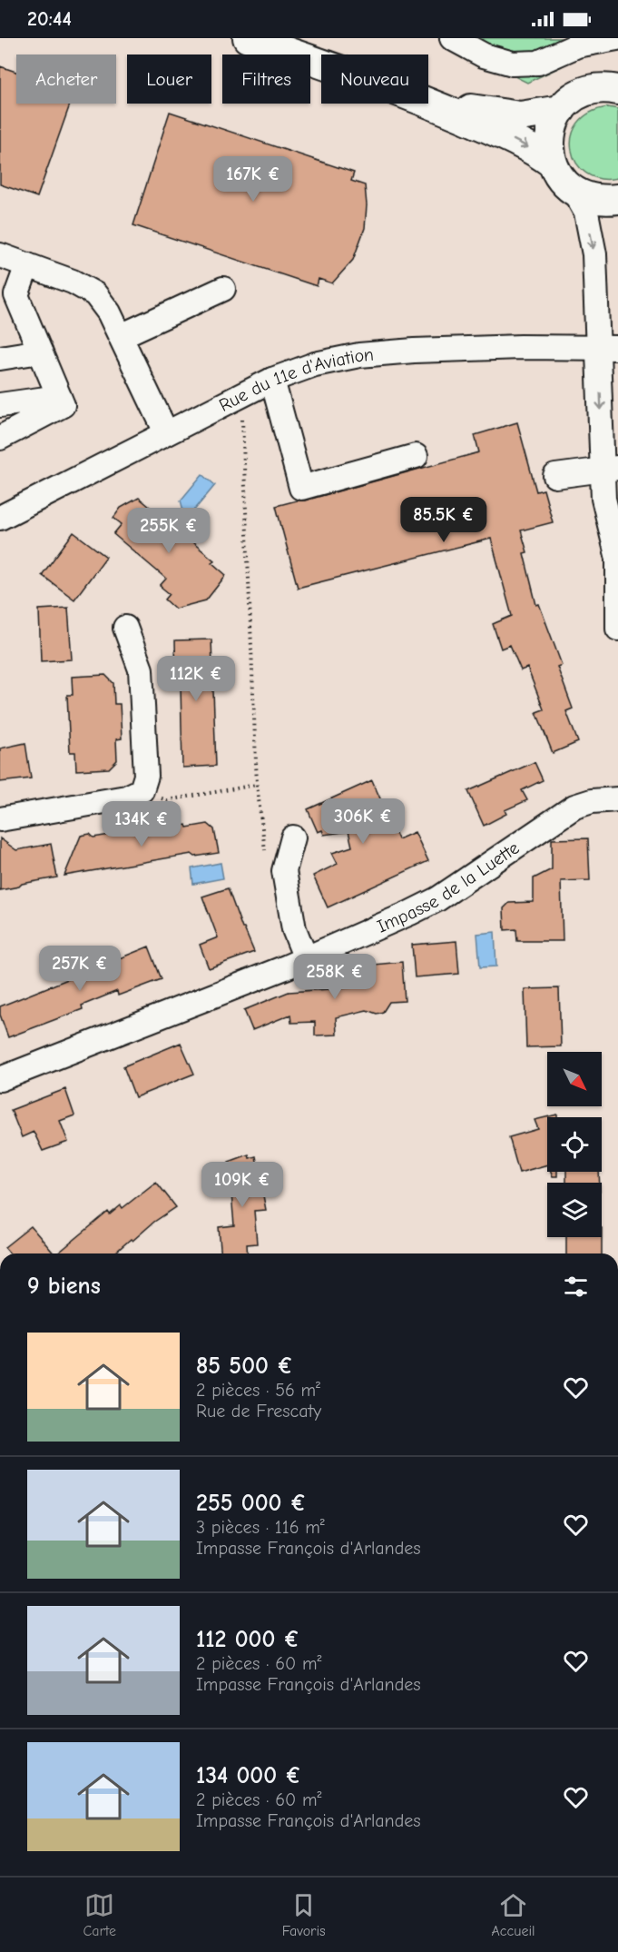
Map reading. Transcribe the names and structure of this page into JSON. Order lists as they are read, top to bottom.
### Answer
{
  "streets": {
    "street": ["Rue du 11e d'Aviation", "Impasse de la Luette"]
  },
  "north": "bottom right",
  "page": {
    "status": "20:44",
    "chip": [
      "Acheter",
      "Louer",
      "Filtres",
      "Nouveau"
    ],
    "price": [
      "167K €",
      "85.5K €",
      "255K €",
      "112K €",
      "306K €",
      "134K €",
      "257K €",
      "258K €",
      "109K €"
    ],
    "heading": "9 biens",
    "list": [
      {
        "name": "85 500 €",
        "note": "2 pièces · 56 m² · Rue de Frescaty"
      },
      {
        "name": "255 000 €",
        "note": "3 pièces · 116 m² · Impasse François d'Arlandes"
      },
      {
        "name": "112 000 €",
        "note": "2 pièces · 60 m² · Impasse François d'Arlandes"
      },
      {
        "name": "134 000 €",
        "note": "2 pièces · 60 m² · Impasse François d'Arlandes"
      }
    ],
    "tabs": ["Carte", "Favoris", "Accueil"]
  }
}
